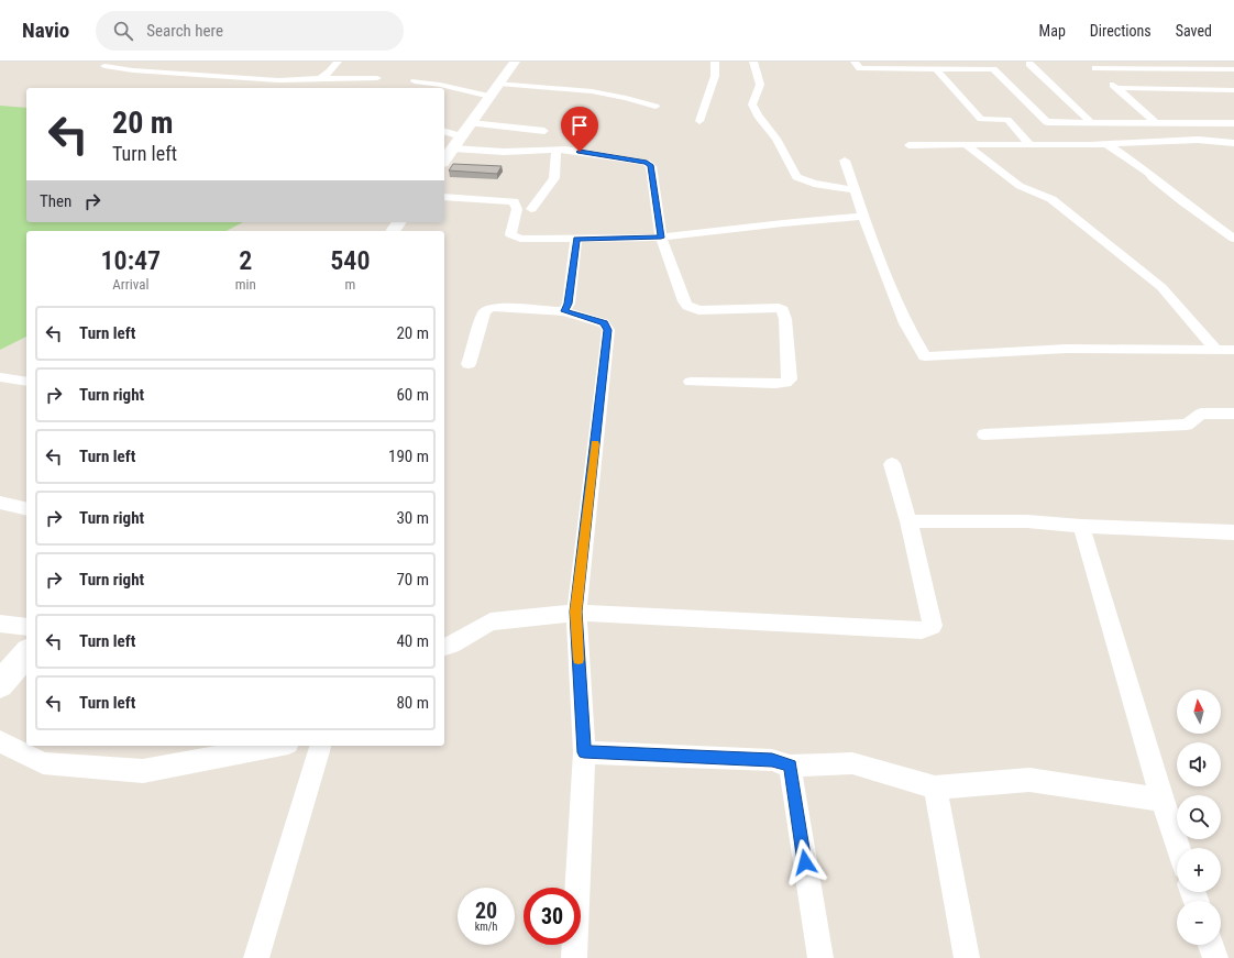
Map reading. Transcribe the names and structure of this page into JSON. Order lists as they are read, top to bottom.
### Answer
{
  "north": "top",
  "page": {
    "header": "Navio",
    "search": "Search here",
    "nav": ["Map", "Directions", "Saved"],
    "turn": ["20 m", "Turn left"],
    "then": "Then",
    "eta": [
      "10:47",
      "Arrival",
      "2",
      "min",
      "540",
      "m"
    ],
    "list": [
      {
        "name": "Turn left",
        "value": "20 m"
      },
      {
        "name": "Turn right",
        "value": "60 m"
      },
      {
        "name": "Turn left",
        "value": "190 m"
      },
      {
        "name": "Turn right",
        "value": "30 m"
      },
      {
        "name": "Turn right",
        "value": "70 m"
      },
      {
        "name": "Turn left",
        "value": "40 m"
      },
      {
        "name": "Turn left",
        "value": "80 m"
      }
    ],
    "map_buttons": ["+", "−"],
    "speed": "20 km/h",
    "limit": "30"
  }
}
